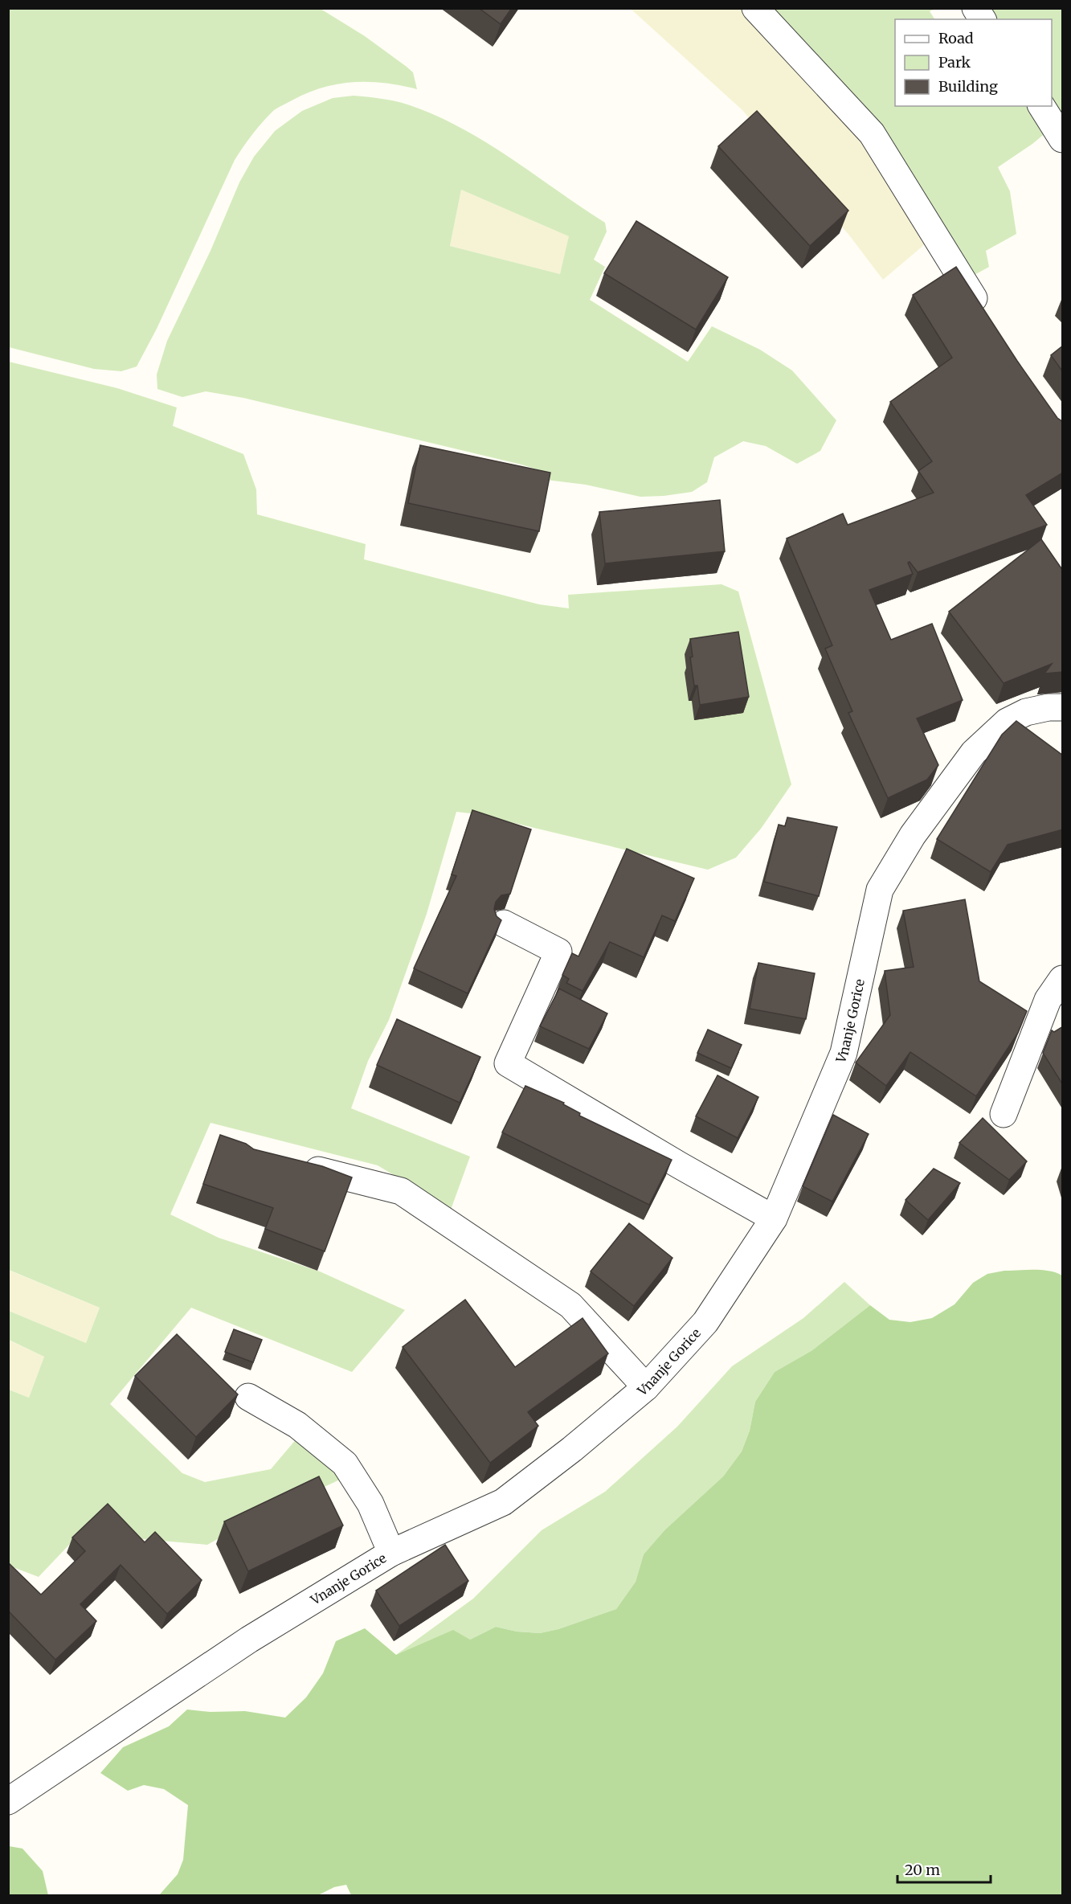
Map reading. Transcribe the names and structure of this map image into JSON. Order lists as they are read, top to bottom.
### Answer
{
  "streets": {
    "street": ["Vnanje Gorice"]
  },
  "legend": ["Road", "Park", "Building"],
  "scale_bar": "20 m"
}
